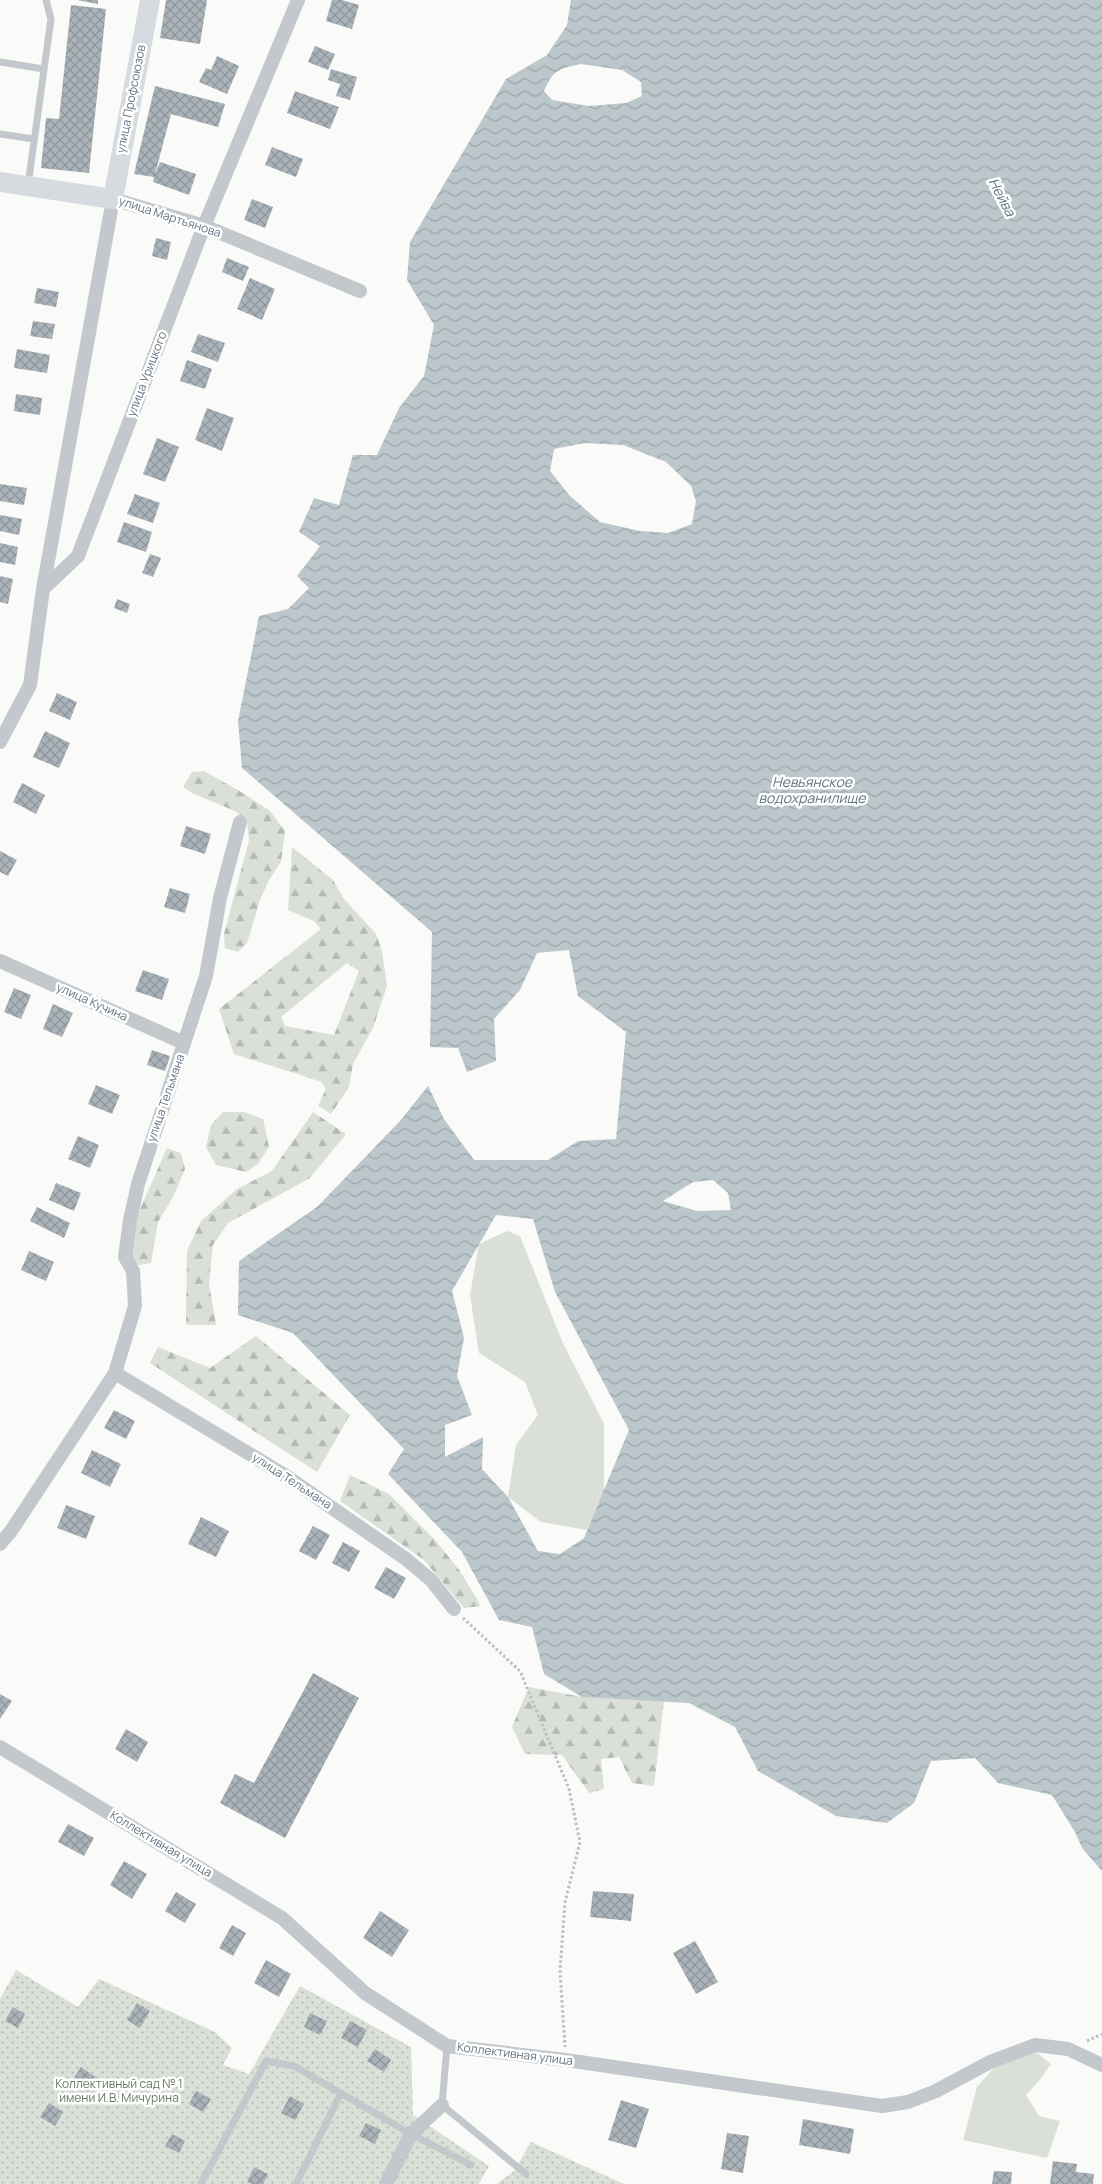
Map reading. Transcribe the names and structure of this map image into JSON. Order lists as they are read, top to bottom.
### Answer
{
  "streets": {
    "street": [
      "улица Профсоюзов",
      "улица Мартьянова",
      "улица Урицкого",
      "улица Кучина",
      "улица Тельмана",
      "Коллективная улица"
    ]
  },
  "crossings": [
    ["улица Профсоюзов", "улица Мартьянова"],
    ["улица Мартьянова", "улица Урицкого"],
    ["улица Кучина", "улица Тельмана"]
  ],
  "water": ["Нейва", "Невьянское водохранилище"],
  "parks": ["Коллективный сад № 1 имени И.В. Мичурина"]
}
